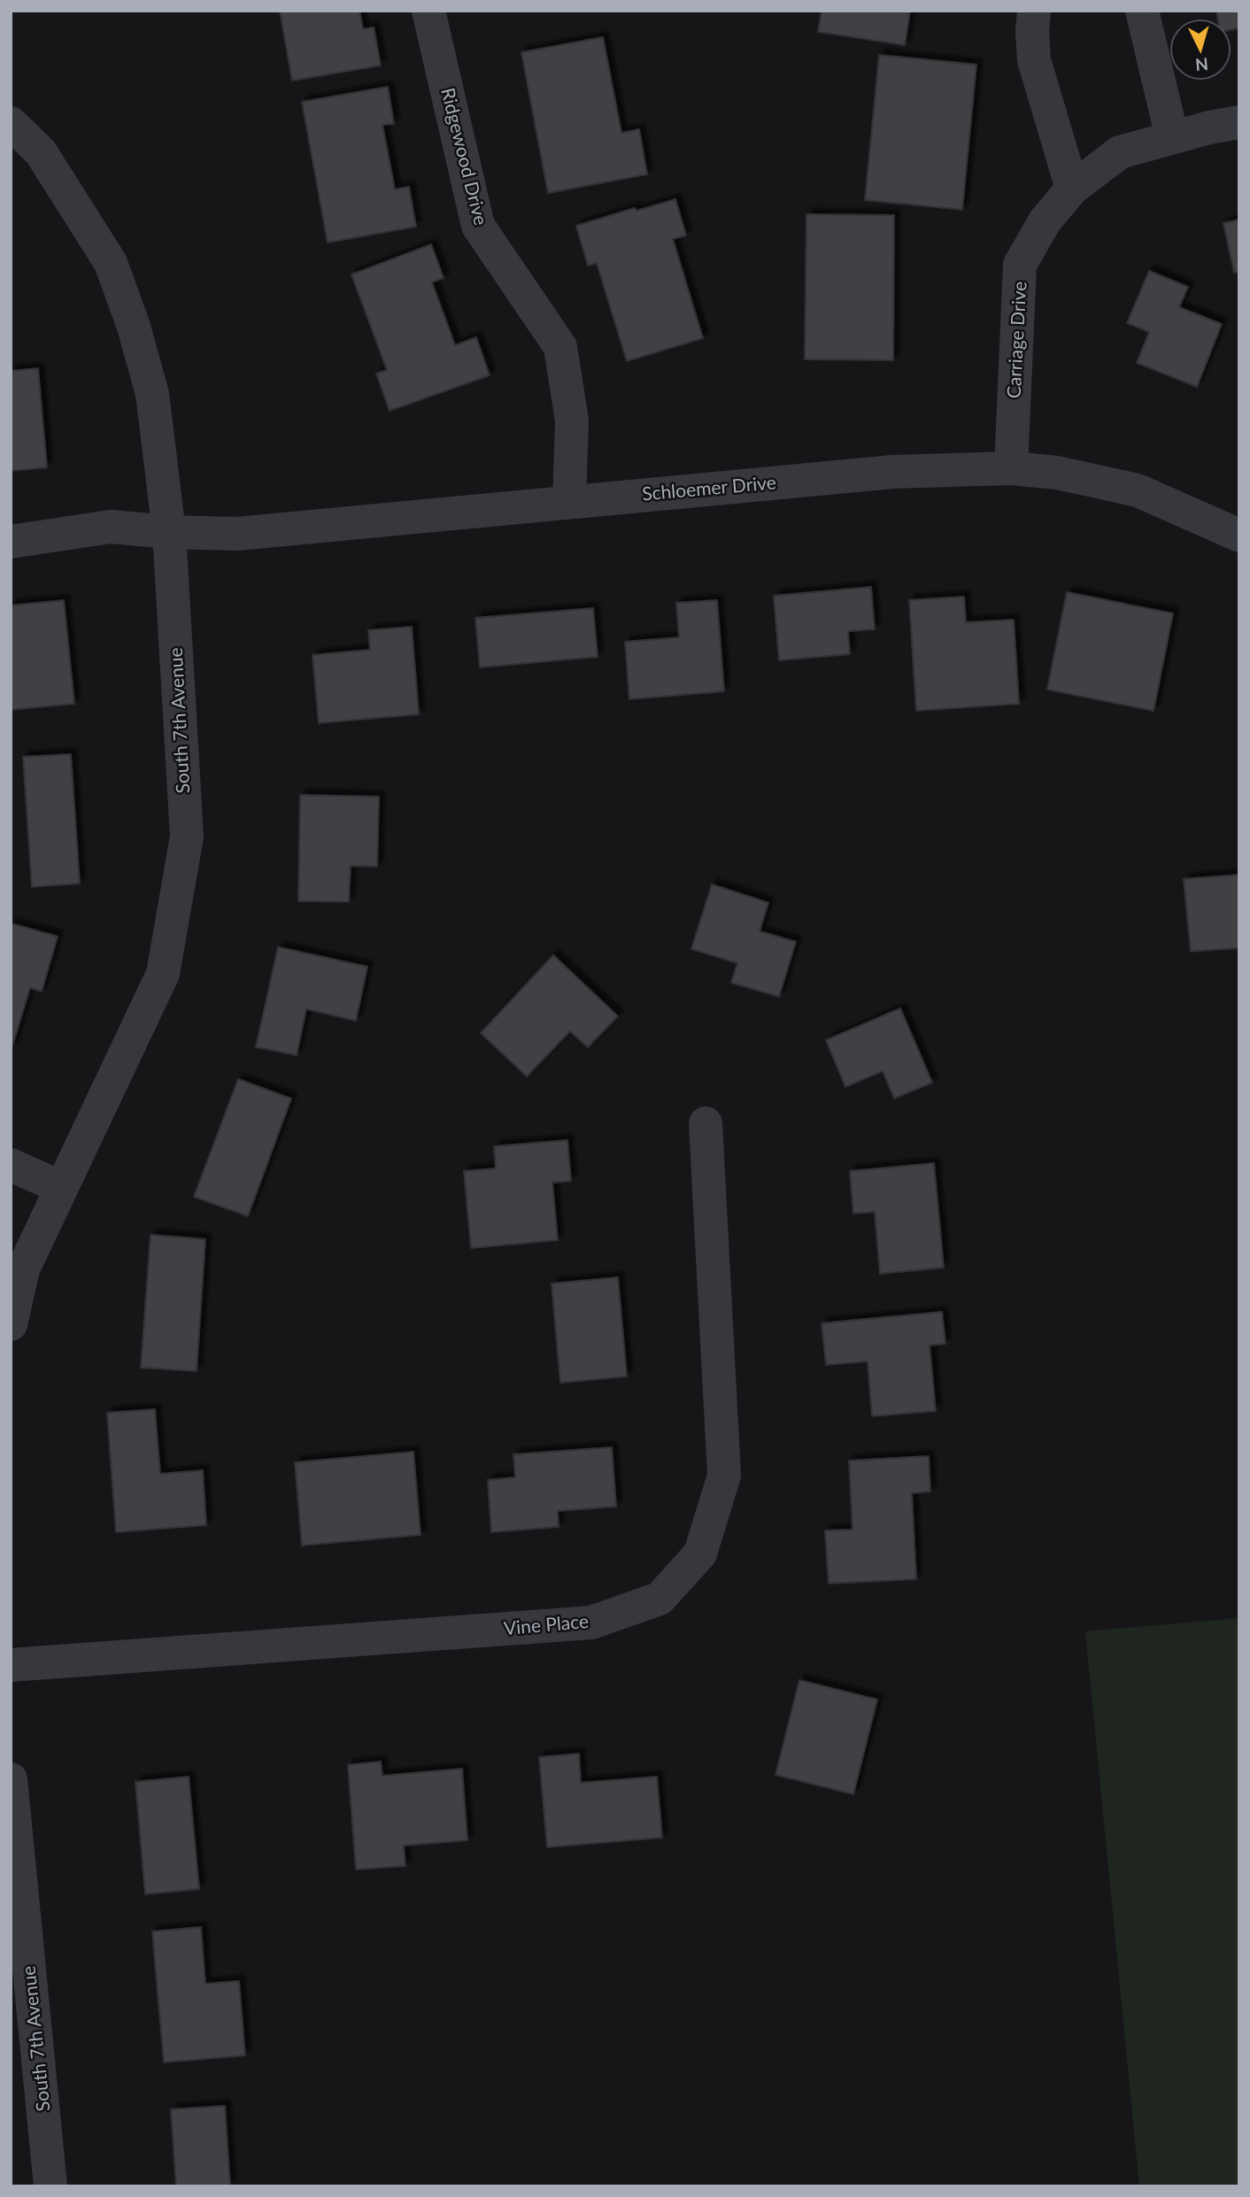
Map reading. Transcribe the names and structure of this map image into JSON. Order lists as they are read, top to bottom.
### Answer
{
  "streets": {
    "street": [
      "Ridgewood Drive",
      "Carriage Drive",
      "Schloemer Drive",
      "South 7th Avenue",
      "Vine Place"
    ]
  },
  "crossings": [
    ["Ridgewood Drive", "Schloemer Drive"],
    ["Carriage Drive", "Schloemer Drive"],
    ["Schloemer Drive", "South 7th Avenue"]
  ],
  "north": "bottom"
}
